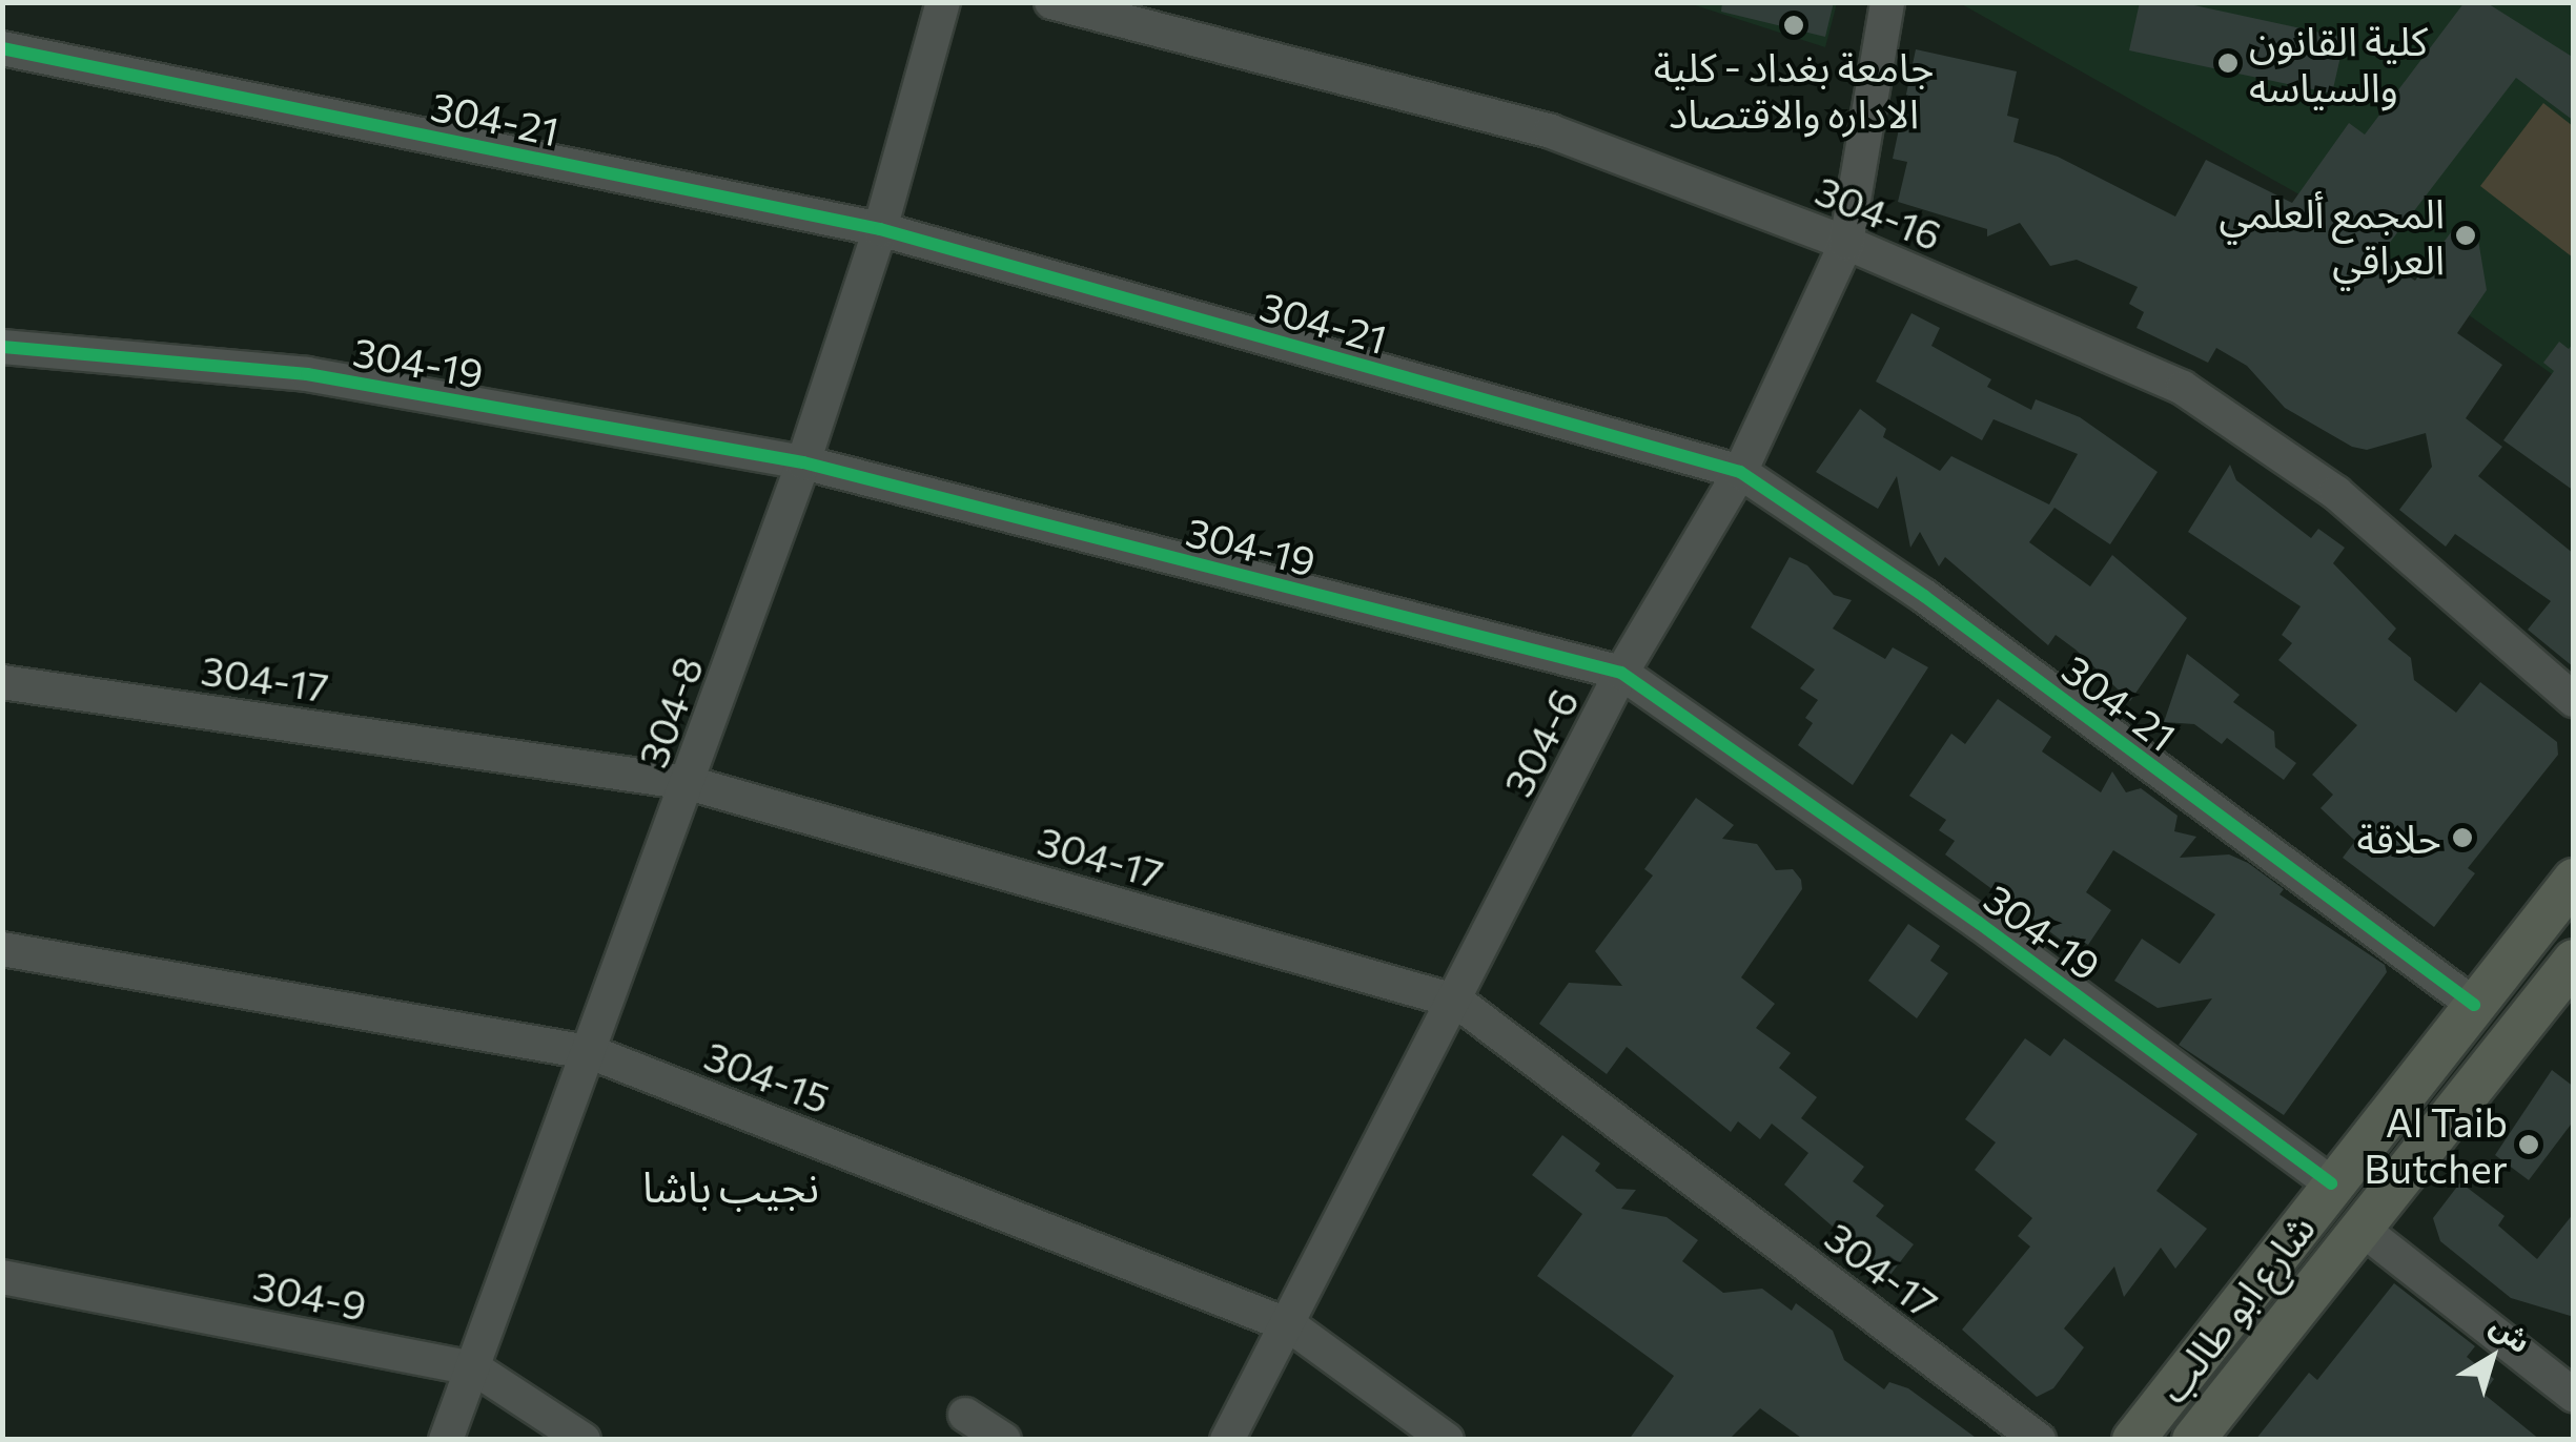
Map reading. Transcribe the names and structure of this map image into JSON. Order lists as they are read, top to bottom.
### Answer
{
  "streets": {
    "main road": ["شارع ابو طالب"],
    "street": [
      "304-21",
      "304-16",
      "304-19",
      "304-17",
      "304-8",
      "304-6",
      "304-15",
      "304-9"
    ]
  },
  "crossings": [
    ["304-21", "304-8"],
    ["304-21", "304-6"],
    ["304-21", "شارع ابو طالب"],
    ["304-16", "304-6"],
    ["304-19", "304-8"],
    ["304-19", "304-6"],
    ["304-19", "شارع ابو طالب"],
    ["304-17", "304-8"],
    ["304-17", "304-6"],
    ["304-8", "304-15"],
    ["304-8", "304-9"],
    ["304-6", "304-15"]
  ],
  "districts": ["نجيب باشا"],
  "places": [
    "جامعة بغداد - كلية الاداره والاقتصاد",
    "كلية القانون والسياسه",
    "المجمع ألعلمي العراقي",
    "حلاقة",
    "Al Taib Butcher"
  ],
  "north": "top right"
}
